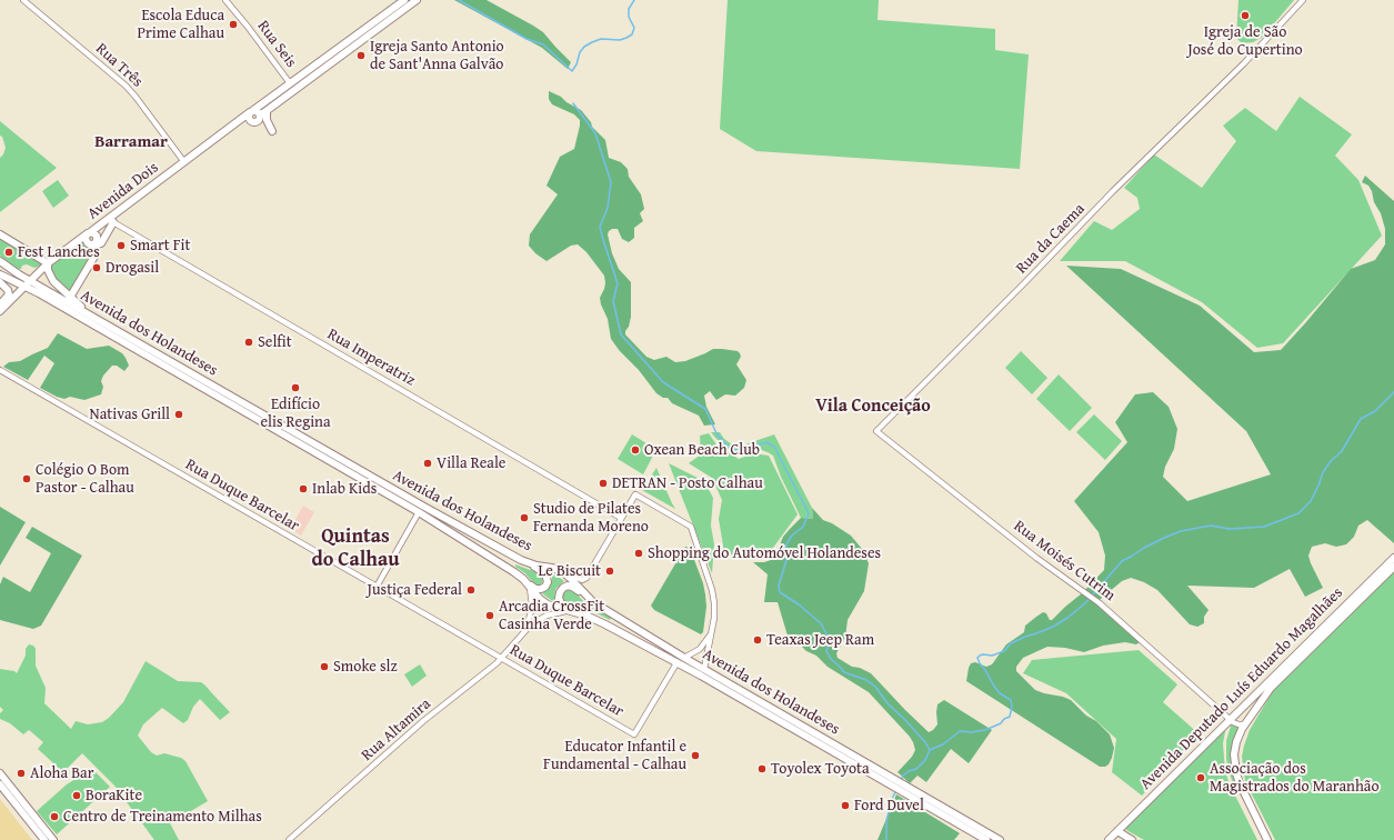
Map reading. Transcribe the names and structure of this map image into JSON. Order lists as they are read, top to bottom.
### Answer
{
  "streets": {
    "main road": ["Avenida Dois", "Avenida dos Holandeses", "Avenida Deputado Luís Eduardo Magalhães"],
    "street": [
      "Rua Seis",
      "Rua Três",
      "Rua da Caema",
      "Rua Imperatriz",
      "Rua Duque Barcelar",
      "Rua Moisés Cutrim",
      "Rua Altamira"
    ]
  },
  "crossings": [
    ["Rua Seis", "Avenida Dois"],
    ["Rua Três", "Avenida Dois"],
    ["Avenida Dois", "Avenida dos Holandeses"],
    ["Avenida Dois", "Rua Imperatriz"],
    ["Rua da Caema", "Rua Moisés Cutrim"],
    ["Avenida dos Holandeses", "Rua Duque Barcelar"],
    ["Avenida dos Holandeses", "Rua Altamira"],
    ["Rua Duque Barcelar", "Rua Altamira"],
    ["Rua Moisés Cutrim", "Avenida Deputado Luís Eduardo Magalhães"]
  ],
  "districts": ["Barramar", "Vila Conceição", "Quintas do Calhau"],
  "places": [
    "Igreja de São José do Cupertino",
    "Escola Educa Prime Calhau",
    "Igreja Santo Antonio de Sant'Anna Galvão",
    "Smart Fit",
    "Fest Lanches",
    "Drogasil",
    "Selfit",
    "Edifício elis Regina",
    "Nativas Grill",
    "Oxean Beach Club",
    "Villa Reale",
    "Colégio O Bom Pastor - Calhau",
    "DETRAN - Posto Calhau",
    "Inlab Kids",
    "Studio de Pilates Fernanda Moreno",
    "Shopping do Automóvel Holandeses",
    "Le Biscuit",
    "Justiça Federal",
    "Arcadia CrossFit Casinha Verde",
    "Teaxas Jeep Ram",
    "Smoke slz",
    "Educator Infantil e Fundamental - Calhau",
    "Toyolex Toyota",
    "Aloha Bar",
    "Associação dos Magistrados do Maranhão",
    "BoraKite",
    "Ford Duvel",
    "Centro de Treinamento Milhas"
  ]
}
